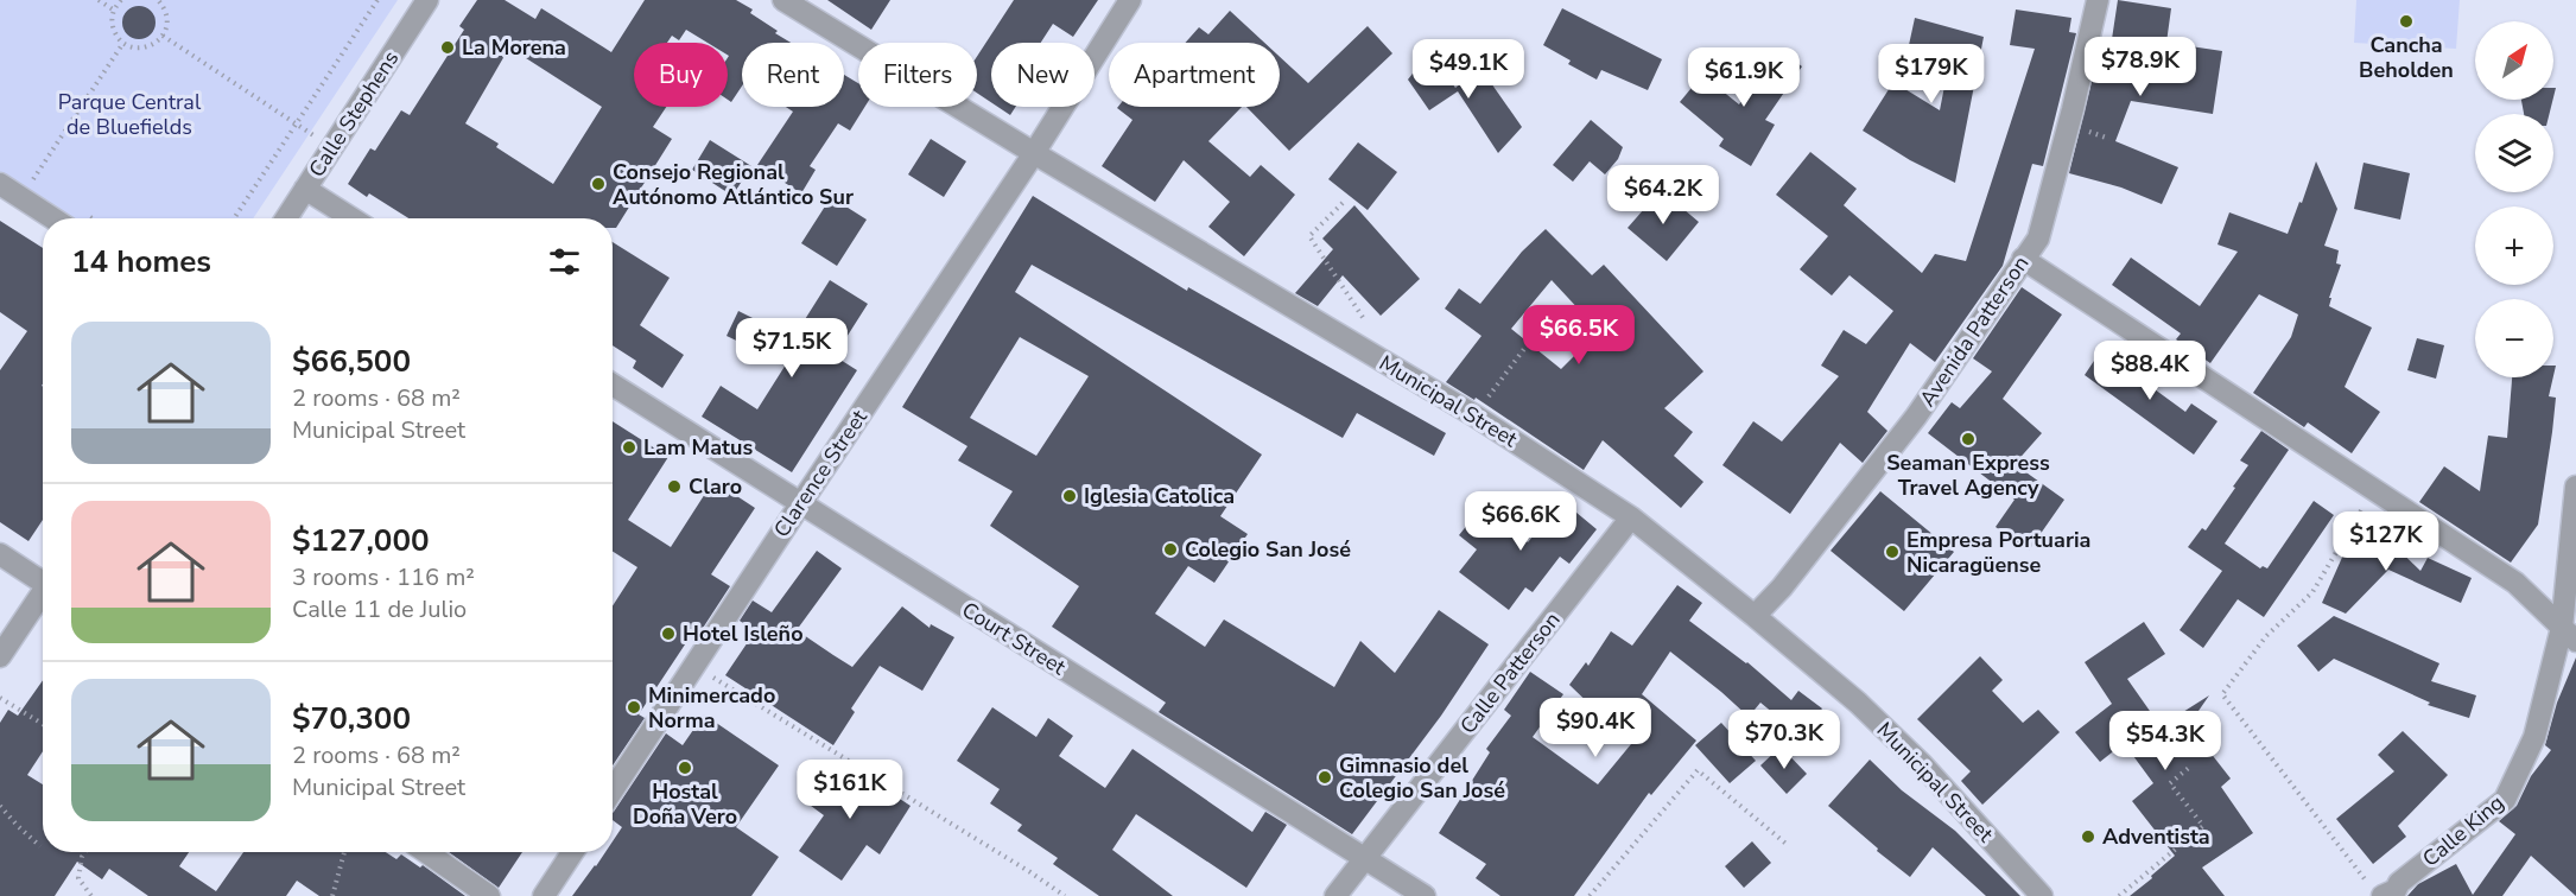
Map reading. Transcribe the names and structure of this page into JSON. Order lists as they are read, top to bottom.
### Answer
{
  "streets": {
    "street": [
      "Calle Stephens",
      "Avenida Patterson",
      "Municipal Street",
      "Clarence Street",
      "Court Street",
      "Calle Patterson",
      "Calle King"
    ]
  },
  "crossings": [
    ["Avenida Patterson", "Municipal Street"],
    ["Municipal Street", "Clarence Street"],
    ["Municipal Street", "Calle Patterson"],
    ["Clarence Street", "Court Street"],
    ["Court Street", "Calle Patterson"]
  ],
  "parks": ["Parque Central de Bluefields"],
  "places": [
    "Cancha Beholden",
    "La Morena",
    "Consejo Regional Autónomo Atlántico Sur",
    "Seaman Express Travel Agency",
    "Lam Matus",
    "Claro",
    "Iglesia Catolica",
    "Colegio San José",
    "Empresa Portuaria Nicaragüense",
    "Hotel Isleño",
    "Minimercado Norma",
    "Hostal Doña Vero",
    "Gimnasio del Colegio San José",
    "Adventista"
  ],
  "north": "top right",
  "page": {
    "map_buttons": ["+", "−"],
    "price": [
      "$78.9K",
      "$49.1K",
      "$179K",
      "$61.9K",
      "$64.2K",
      "$66.5K",
      "$71.5K",
      "$88.4K",
      "$66.6K",
      "$127K",
      "$90.4K",
      "$70.3K",
      "$54.3K",
      "$161K"
    ],
    "chip": [
      "Buy",
      "Rent",
      "Filters",
      "New",
      "Apartment"
    ],
    "heading": "14 homes",
    "list": [
      {
        "name": "$66,500",
        "note": "2 rooms · 68 m² · Municipal Street"
      },
      {
        "name": "$127,000",
        "note": "3 rooms · 116 m² · Calle 11 de Julio"
      },
      {
        "name": "$70,300",
        "note": "2 rooms · 68 m² · Municipal Street"
      }
    ]
  }
}
